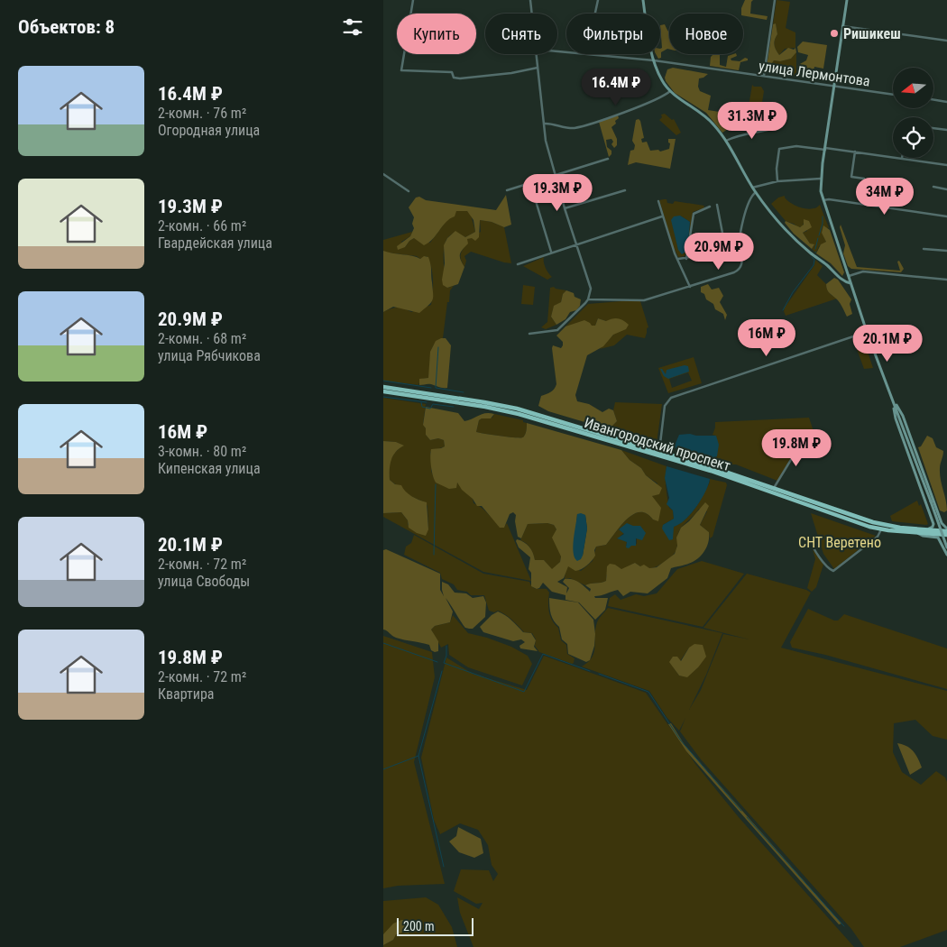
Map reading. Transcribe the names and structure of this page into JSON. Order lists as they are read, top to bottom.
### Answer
{
  "streets": {
    "highway": ["Ивангородский проспект"],
    "street": ["улица Лермонтова"]
  },
  "parks": ["СНТ Веретено"],
  "places": ["Ришикеш"],
  "scale_bar": "200 m",
  "north": "left",
  "page": {
    "heading": "Объектов: 8",
    "chip": [
      "Купить",
      "Снять",
      "Фильтры",
      "Новое"
    ],
    "list": [
      {
        "name": "16.4M ₽",
        "note": "2-комн. · 76 m² · Огородная улица"
      },
      {
        "name": "19.3M ₽",
        "note": "2-комн. · 66 m² · Гвардейская улица"
      },
      {
        "name": "20.9M ₽",
        "note": "2-комн. · 68 m² · улица Рябчикова"
      },
      {
        "name": "16M ₽",
        "note": "3-комн. · 80 m² · Кипенская улица"
      },
      {
        "name": "20.1M ₽",
        "note": "2-комн. · 72 m² · улица Свободы"
      },
      {
        "name": "19.8M ₽",
        "note": "2-комн. · 72 m² · Квартира"
      }
    ],
    "price": [
      "16.4M ₽",
      "31.3M ₽",
      "19.3M ₽",
      "34M ₽",
      "20.9M ₽",
      "16M ₽",
      "20.1M ₽",
      "19.8M ₽"
    ],
    "scale": "200 m"
  }
}
